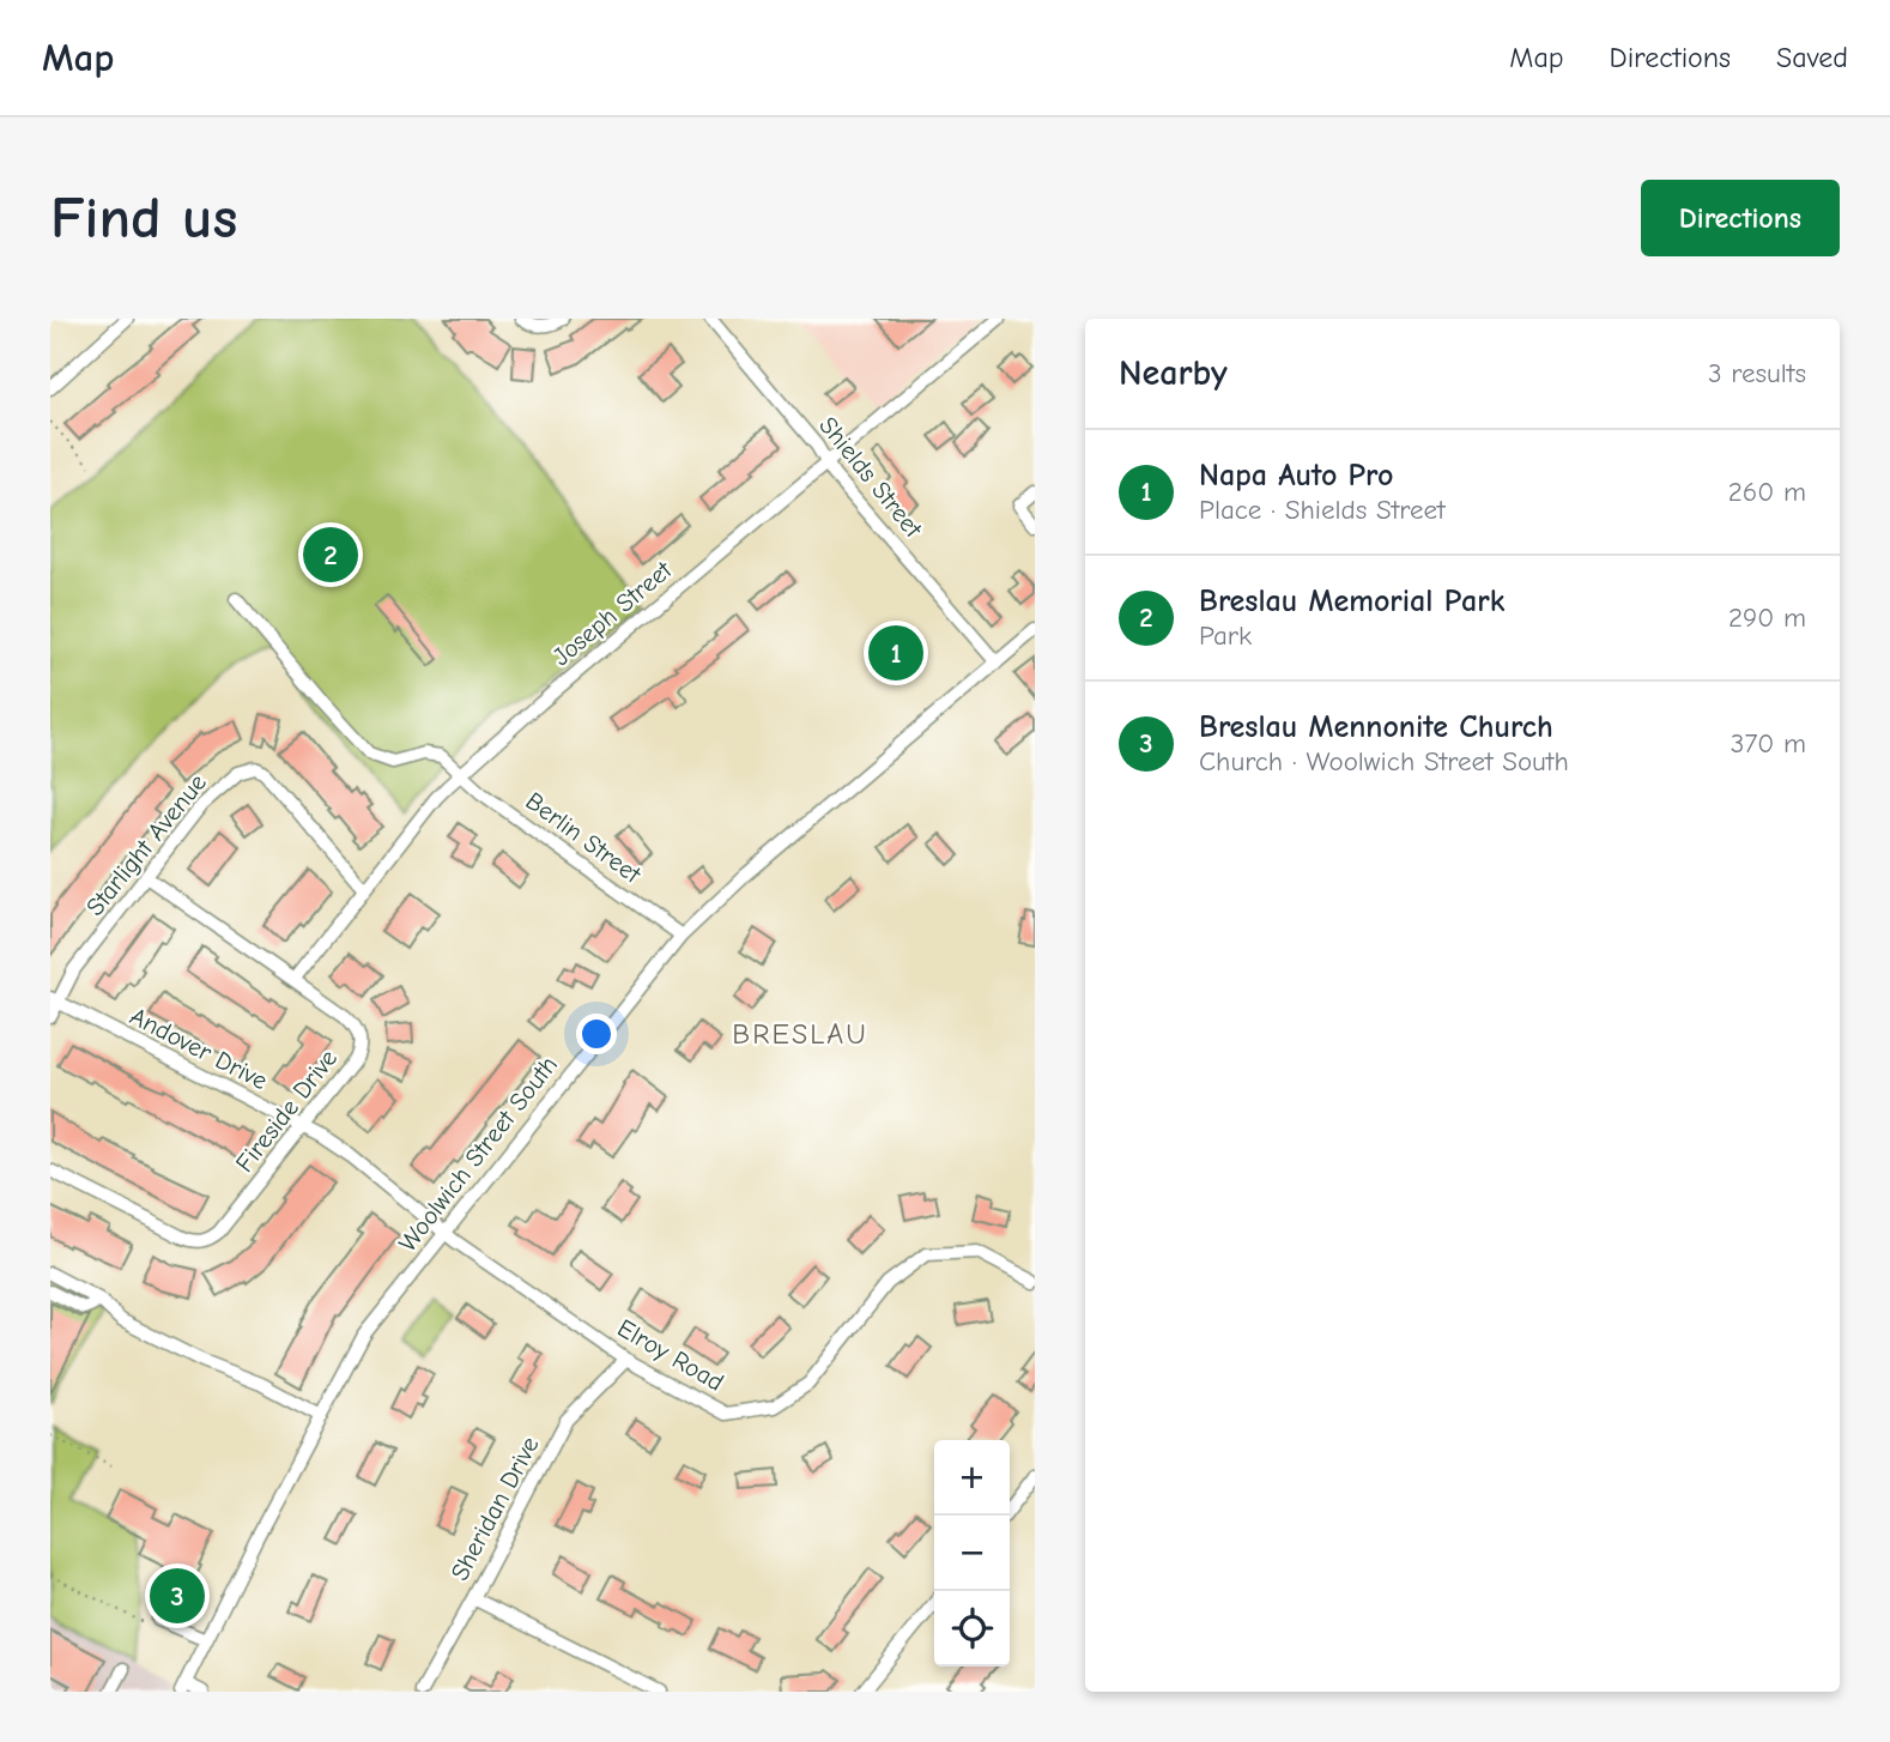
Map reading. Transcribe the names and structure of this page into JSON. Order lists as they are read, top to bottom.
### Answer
{
  "streets": {
    "street": [
      "Shields Street",
      "Joseph Street",
      "Berlin Street",
      "Starlight Avenue",
      "Andover Drive",
      "Fireside Drive",
      "Woolwich Street South",
      "Elroy Road",
      "Sheridan Drive"
    ]
  },
  "crossings": [
    ["Shields Street", "Joseph Street"],
    ["Shields Street", "Woolwich Street South"],
    ["Joseph Street", "Berlin Street"],
    ["Joseph Street", "Starlight Avenue"],
    ["Joseph Street", "Fireside Drive"],
    ["Berlin Street", "Woolwich Street South"],
    ["Starlight Avenue", "Andover Drive"],
    ["Starlight Avenue", "Fireside Drive"],
    ["Andover Drive", "Fireside Drive"],
    ["Andover Drive", "Woolwich Street South"],
    ["Andover Drive", "Elroy Road"],
    ["Woolwich Street South", "Elroy Road"],
    ["Elroy Road", "Sheridan Drive"]
  ],
  "districts": ["BRESLAU"],
  "page": {
    "header": "Map",
    "nav": ["Map", "Directions", "Saved"],
    "buttons": "Directions",
    "title": "Find us",
    "heading": ["Nearby", "3 results"],
    "list": [
      {
        "mark": "1",
        "name": "Napa Auto Pro",
        "note": "Place · Shields Street",
        "value": "260 m"
      },
      {
        "mark": "2",
        "name": "Breslau Memorial Park",
        "note": "Park",
        "value": "290 m"
      },
      {
        "mark": "3",
        "name": "Breslau Mennonite Church",
        "note": "Church · Woolwich Street South",
        "value": "370 m"
      }
    ],
    "pins": ["2", "1", "3"],
    "map_buttons": ["+", "−"]
  }
}
